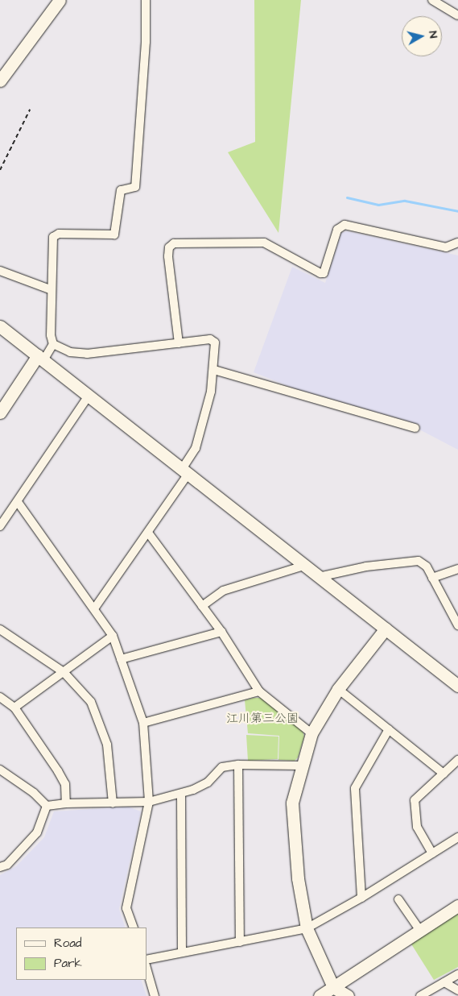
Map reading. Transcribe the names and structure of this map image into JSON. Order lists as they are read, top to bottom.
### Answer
{
  "parks": ["江川第三公園"],
  "legend": ["Road", "Park"],
  "north": "right"
}
